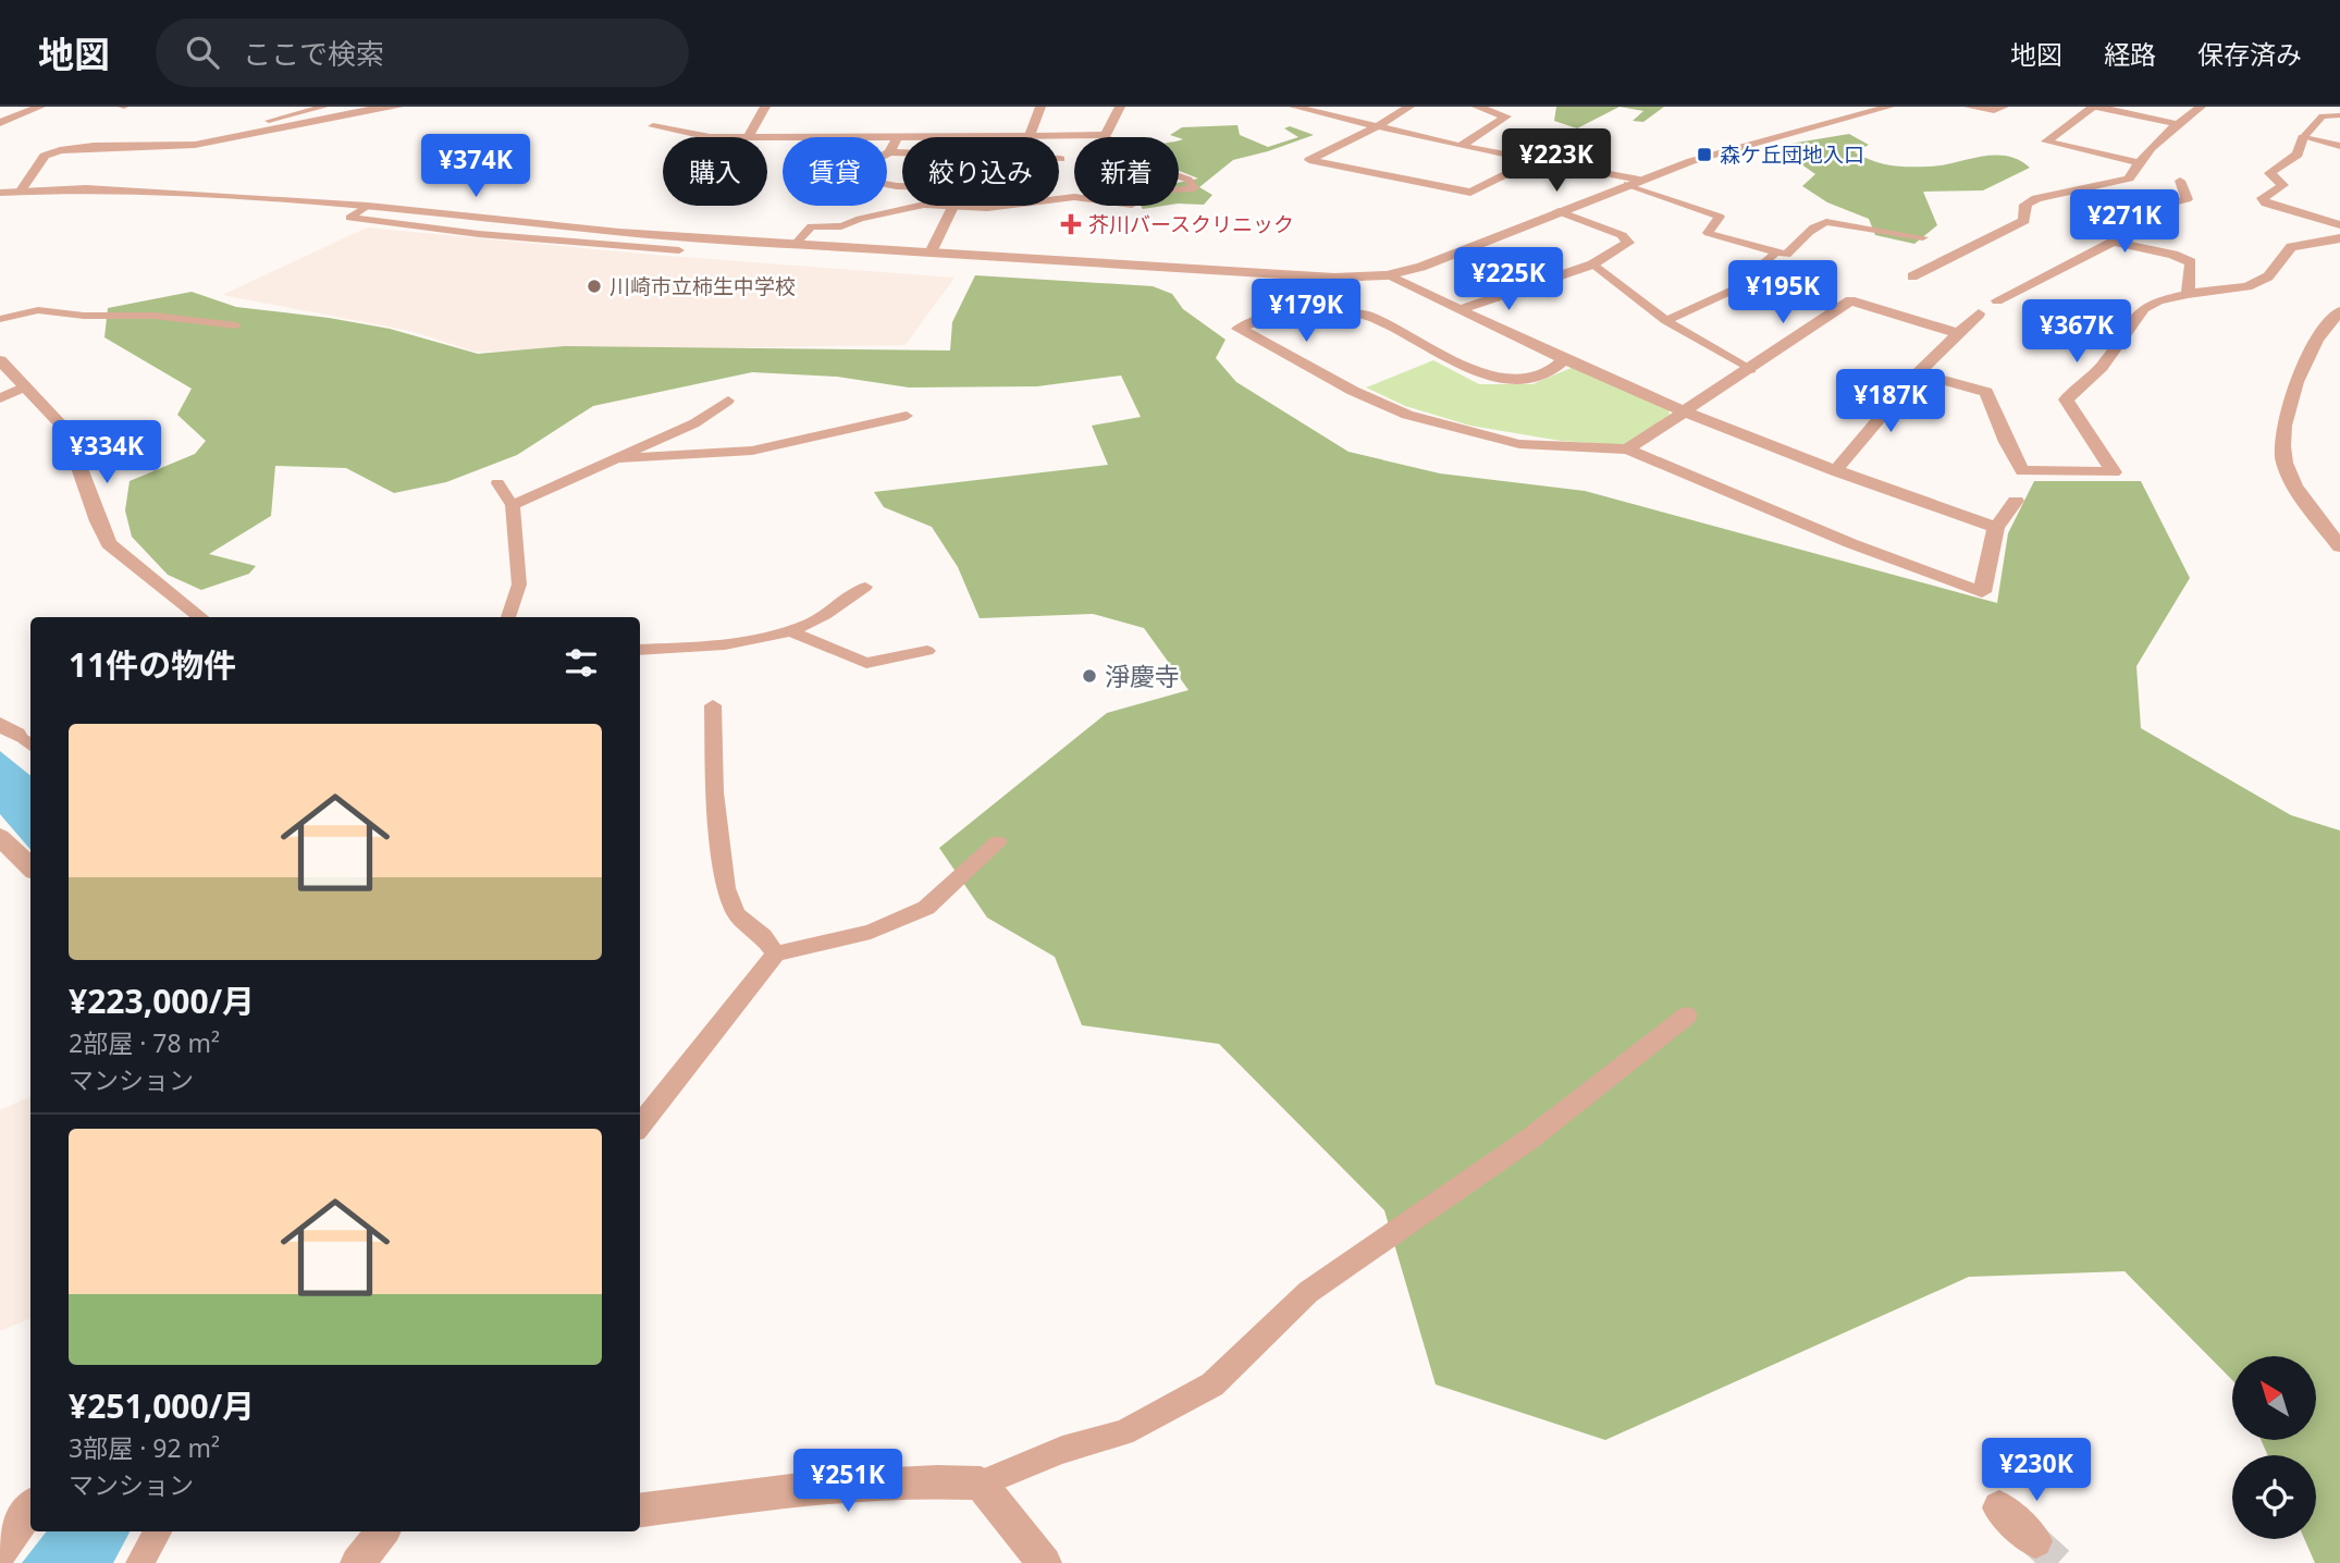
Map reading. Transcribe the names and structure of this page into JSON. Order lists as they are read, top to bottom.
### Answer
{
  "places": {
    "transit": ["森ケ丘団地入口"],
    "health": ["芥川バースクリニック"],
    "other": ["川崎市立柿生中学校", "淨慶寺"]
  },
  "north": "top left",
  "page": {
    "header": "地図",
    "search": "ここで検索",
    "nav": ["地図", "経路", "保存済み"],
    "price": [
      "¥223K",
      "¥374K",
      "¥271K",
      "¥225K",
      "¥195K",
      "¥179K",
      "¥367K",
      "¥187K",
      "¥334K",
      "¥230K",
      "¥251K"
    ],
    "chip": [
      "購入",
      "賃貸",
      "絞り込み",
      "新着"
    ],
    "heading": "11件の物件",
    "list": [
      {
        "name": "¥223,000/月",
        "note": "2部屋 · 78 m² · マンション"
      },
      {
        "name": "¥251,000/月",
        "note": "3部屋 · 92 m² · マンション"
      }
    ]
  }
}
